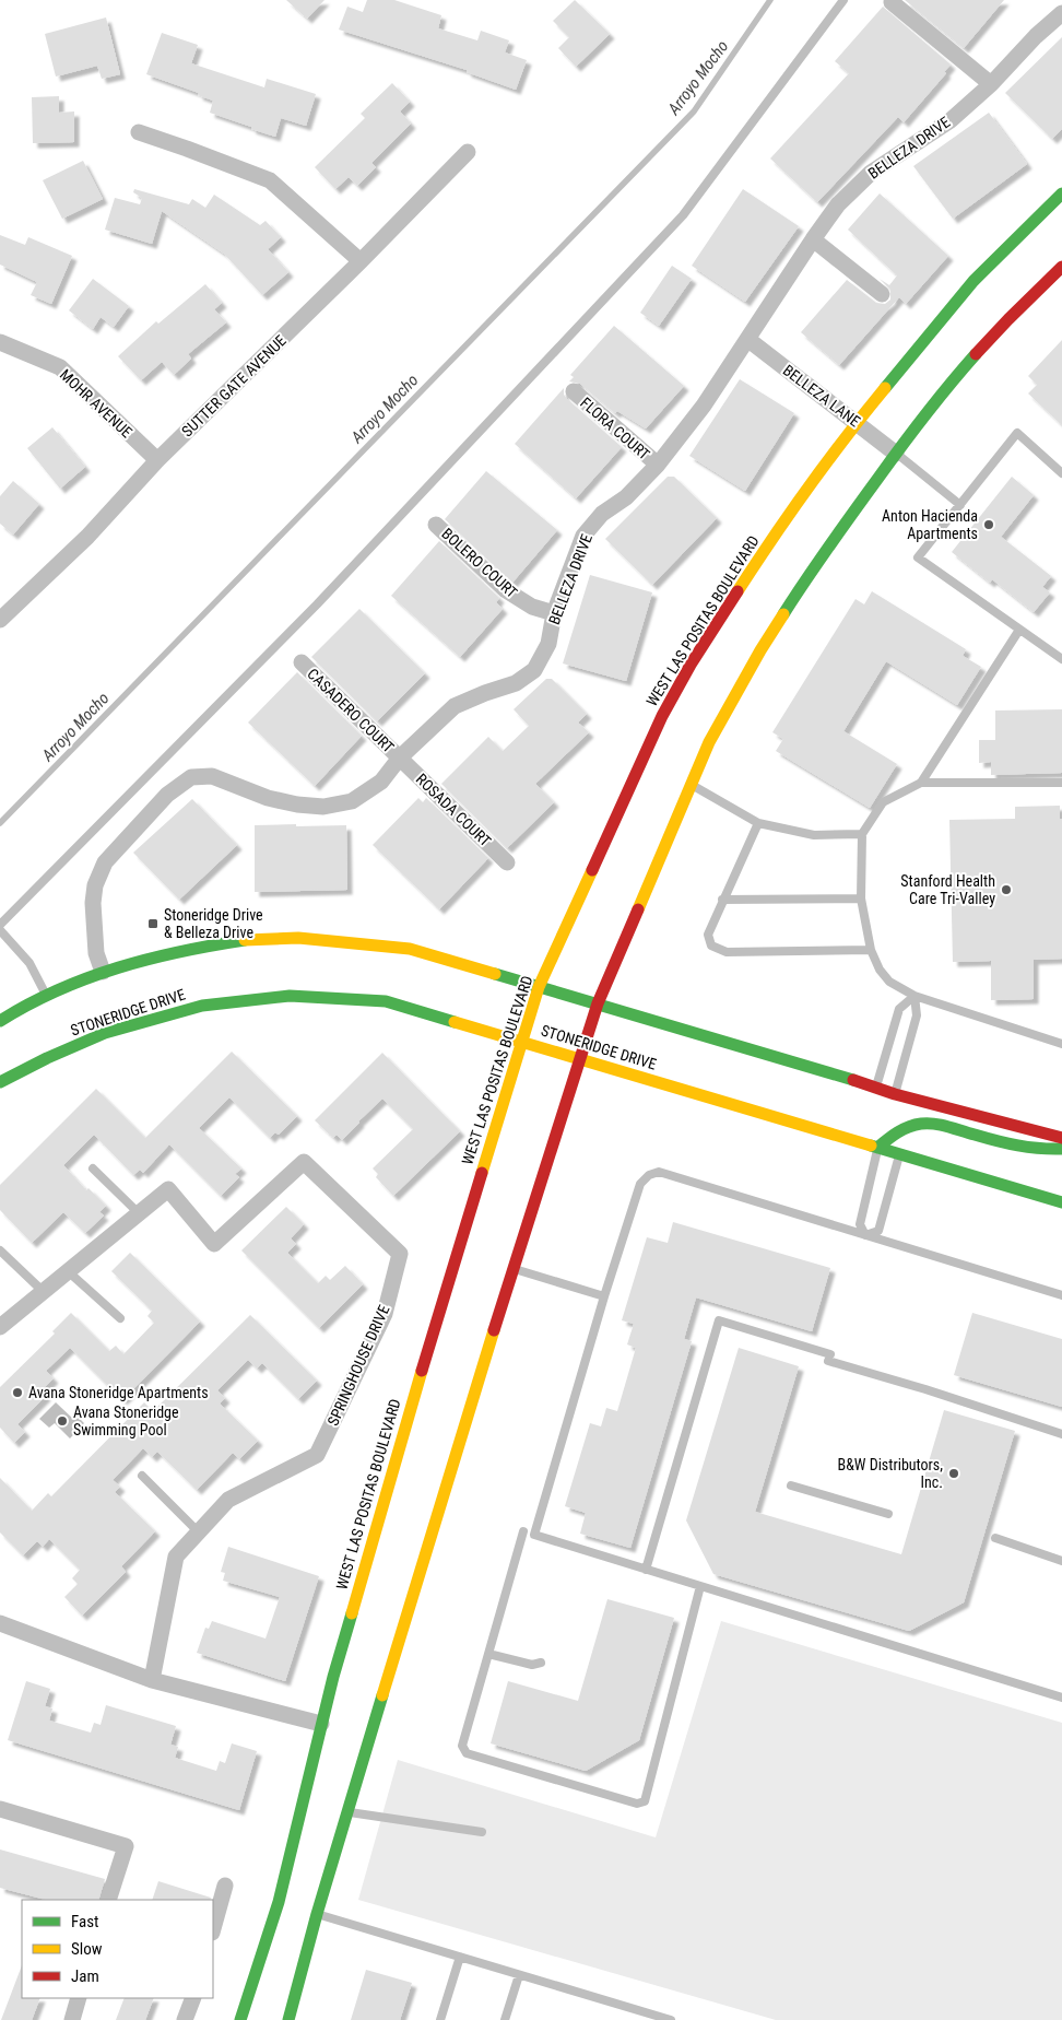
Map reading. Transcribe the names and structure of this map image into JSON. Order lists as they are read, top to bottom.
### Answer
{
  "streets": {
    "main road": ["WEST LAS POSITAS BOULEVARD", "STONERIDGE DRIVE"],
    "street": [
      "BELLEZA DRIVE",
      "SUTTER GATE AVENUE",
      "BELLEZA LANE",
      "MOHR AVENUE",
      "FLORA COURT",
      "BOLERO COURT",
      "CASADERO COURT",
      "ROSADA COURT",
      "SPRINGHOUSE DRIVE"
    ]
  },
  "crossings": [
    ["BELLEZA DRIVE", "BELLEZA LANE"],
    ["BELLEZA DRIVE", "FLORA COURT"],
    ["BELLEZA DRIVE", "BOLERO COURT"],
    ["BELLEZA DRIVE", "CASADERO COURT"],
    ["BELLEZA DRIVE", "ROSADA COURT"],
    ["SUTTER GATE AVENUE", "MOHR AVENUE"],
    ["BELLEZA LANE", "WEST LAS POSITAS BOULEVARD"],
    ["WEST LAS POSITAS BOULEVARD", "STONERIDGE DRIVE"],
    ["CASADERO COURT", "ROSADA COURT"]
  ],
  "water": ["Arroyo Mocho"],
  "places": {
    "other": [
      "Anton Hacienda Apartments",
      "Stanford Health Care Tri-Valley",
      "Avana Stoneridge Apartments",
      "Avana Stoneridge Swimming Pool",
      "B&W Distributors, Inc."
    ],
    "transit": ["Stoneridge Drive & Belleza Drive"]
  },
  "legend": ["Fast", "Slow", "Jam"]
}
